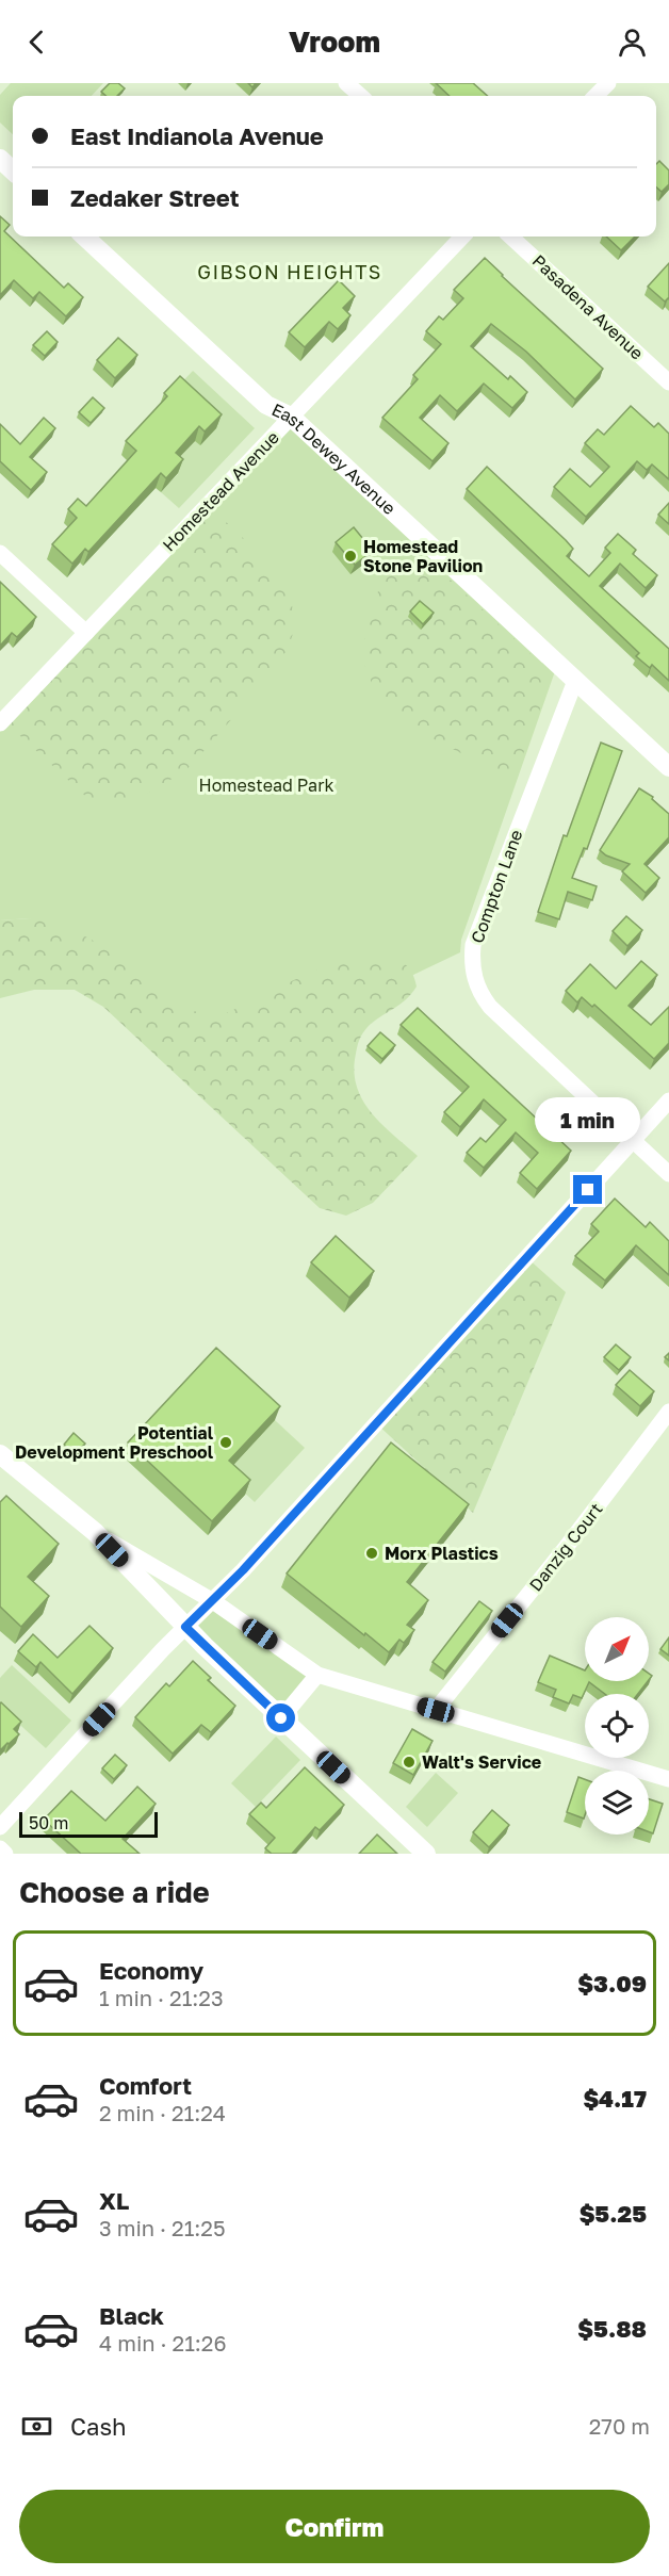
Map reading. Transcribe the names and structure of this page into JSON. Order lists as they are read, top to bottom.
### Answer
{
  "streets": {
    "street": [
      "Pasadena Avenue",
      "East Dewey Avenue",
      "Homestead Avenue",
      "Compton Lane",
      "Danzig Court"
    ]
  },
  "crossings": [
    ["East Dewey Avenue", "Homestead Avenue"],
    ["East Dewey Avenue", "Compton Lane"]
  ],
  "districts": ["GIBSON HEIGHTS"],
  "parks": ["Homestead Park"],
  "places": [
    "Homestead Stone Pavilion",
    "Potential Development Preschool",
    "Morx Plastics",
    "Walt's Service"
  ],
  "scale_bar": "50 m",
  "north": "top right",
  "page": {
    "header": "Vroom",
    "banner": ["East Indianola Avenue", "Zedaker Street"],
    "bubble": "1 min",
    "scale": "50 m",
    "heading": "Choose a ride",
    "list": [
      {
        "name": "Economy",
        "note": "1 min · 21:23",
        "value": "$3.09"
      },
      {
        "name": "Comfort",
        "note": "2 min · 21:24",
        "value": "$4.17"
      },
      {
        "name": "XL",
        "note": "3 min · 21:25",
        "value": "$5.25"
      },
      {
        "name": "Black",
        "note": "4 min · 21:26",
        "value": "$5.88"
      }
    ],
    "pay": ["Cash", "270 m"],
    "buttons": "Confirm"
  }
}
